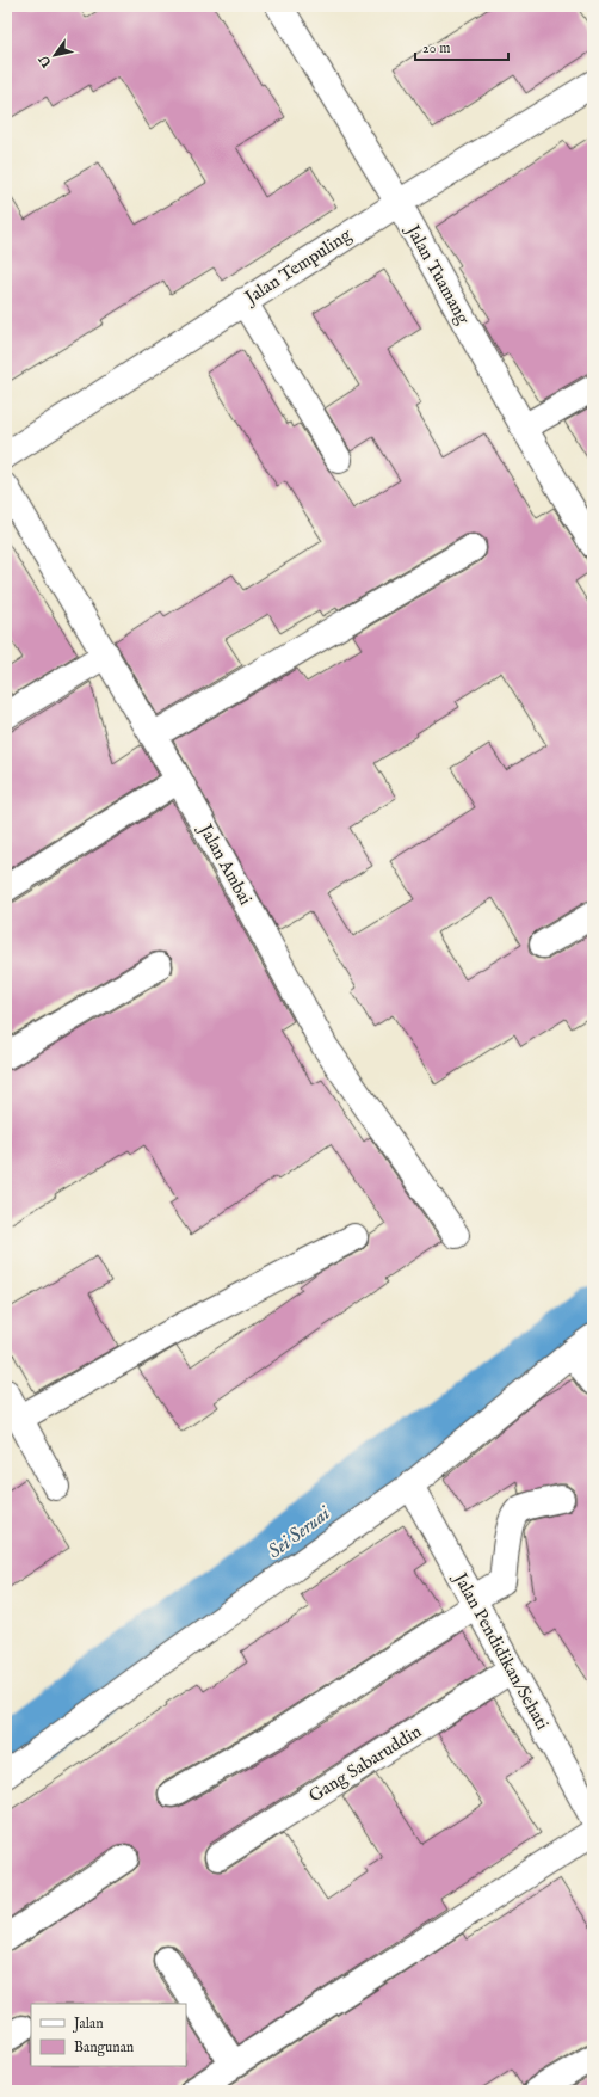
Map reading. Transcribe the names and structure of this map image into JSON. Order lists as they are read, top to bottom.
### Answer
{
  "streets": {
    "street": [
      "Jalan Tempuling",
      "Jalan Tuamang",
      "Jalan Ambai",
      "Jalan Pendidikan/Sehati",
      "Gang Sabaruddin"
    ]
  },
  "crossings": [
    ["Jalan Tempuling", "Jalan Tuamang"],
    ["Jalan Pendidikan/Sehati", "Gang Sabaruddin"]
  ],
  "water": ["Sei Seruai"],
  "legend": ["Jalan", "Bangunan"],
  "scale_bar": "20 m",
  "north": "bottom left"
}
